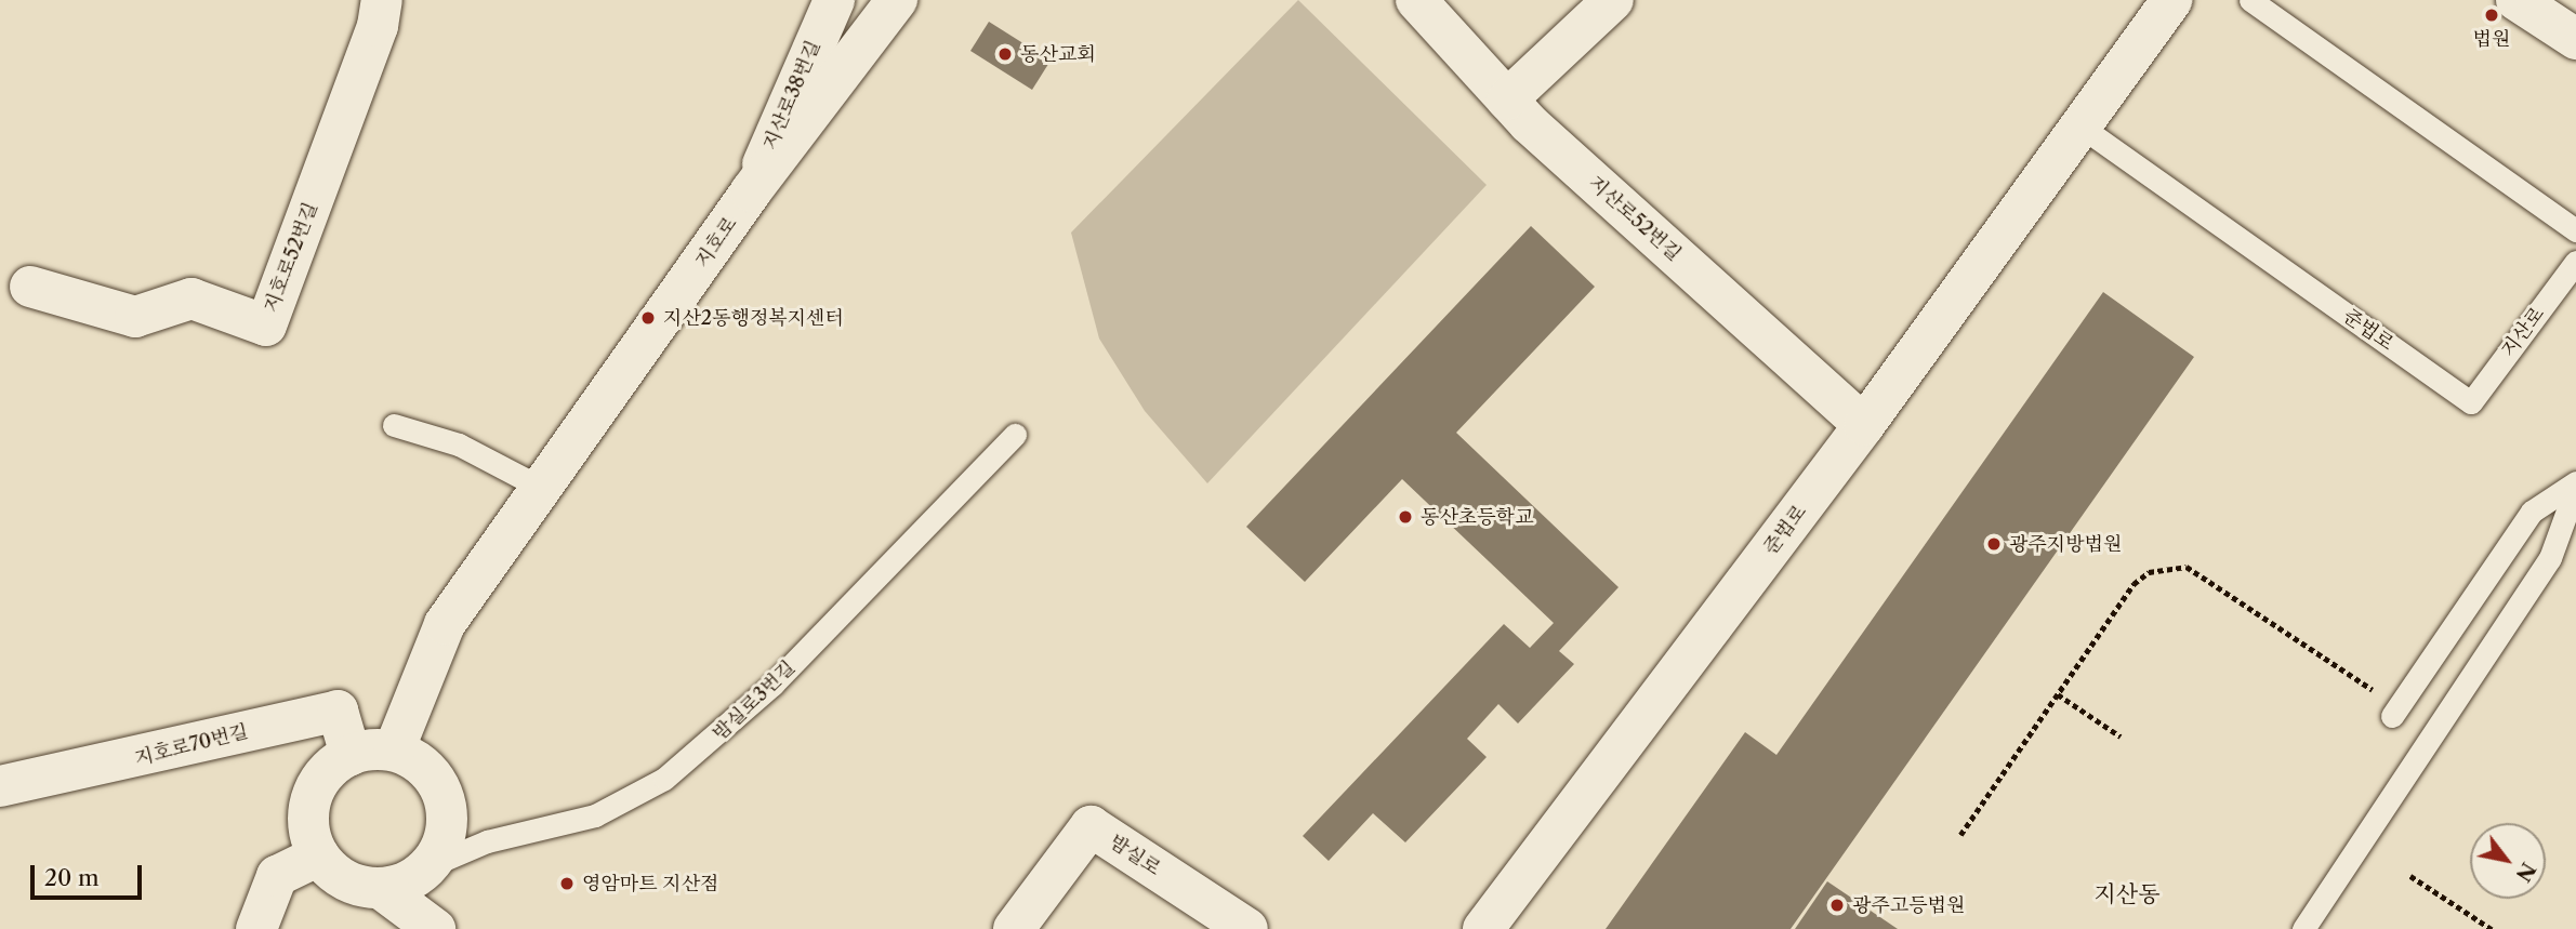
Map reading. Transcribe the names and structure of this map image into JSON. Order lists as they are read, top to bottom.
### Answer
{
  "streets": {
    "street": [
      "지산로38번길",
      "지산로52번길",
      "지호로",
      "지호로52번길",
      "준법로",
      "지호로70번길",
      "밤실로"
    ],
    "lane": ["지산로", "밤실로3번길"]
  },
  "crossings": [
    ["지산로38번길", "지호로"],
    ["지산로52번길", "준법로"],
    ["지호로", "밤실로3번길"],
    ["지호로", "지호로70번길"],
    ["준법로", "지산로"],
    ["밤실로3번길", "지호로70번길"]
  ],
  "districts": ["지산동"],
  "places": [
    "법원",
    "동산교회",
    "지산2동행정복지센터",
    "동산초등학교",
    "광주지방법원",
    "영암마트 지산점",
    "광주고등법원"
  ],
  "scale_bar": "20 m",
  "north": "bottom right"
}
